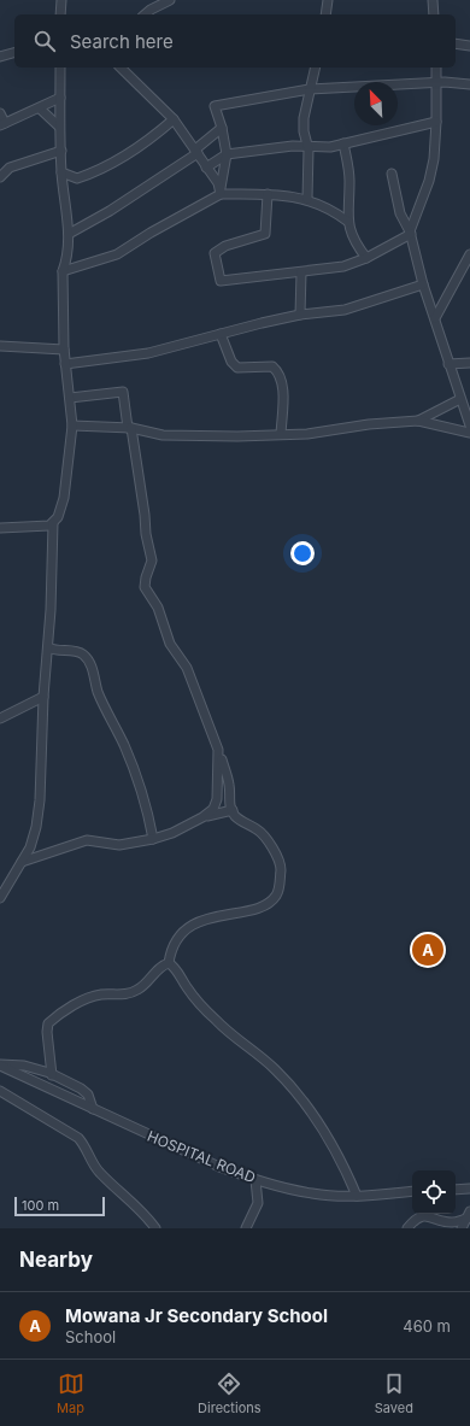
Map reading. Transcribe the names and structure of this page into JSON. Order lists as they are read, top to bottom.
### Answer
{
  "streets": {
    "street": ["HOSPITAL ROAD"]
  },
  "scale_bar": "100 m",
  "north": "top left",
  "page": {
    "search": "Search here",
    "pins": "A",
    "scale": "100 m",
    "heading": "Nearby",
    "list": [
      {
        "mark": "A",
        "name": "Mowana Jr Secondary School",
        "note": "School",
        "value": "460 m"
      }
    ],
    "nav": ["Map", "Directions", "Saved"]
  }
}
